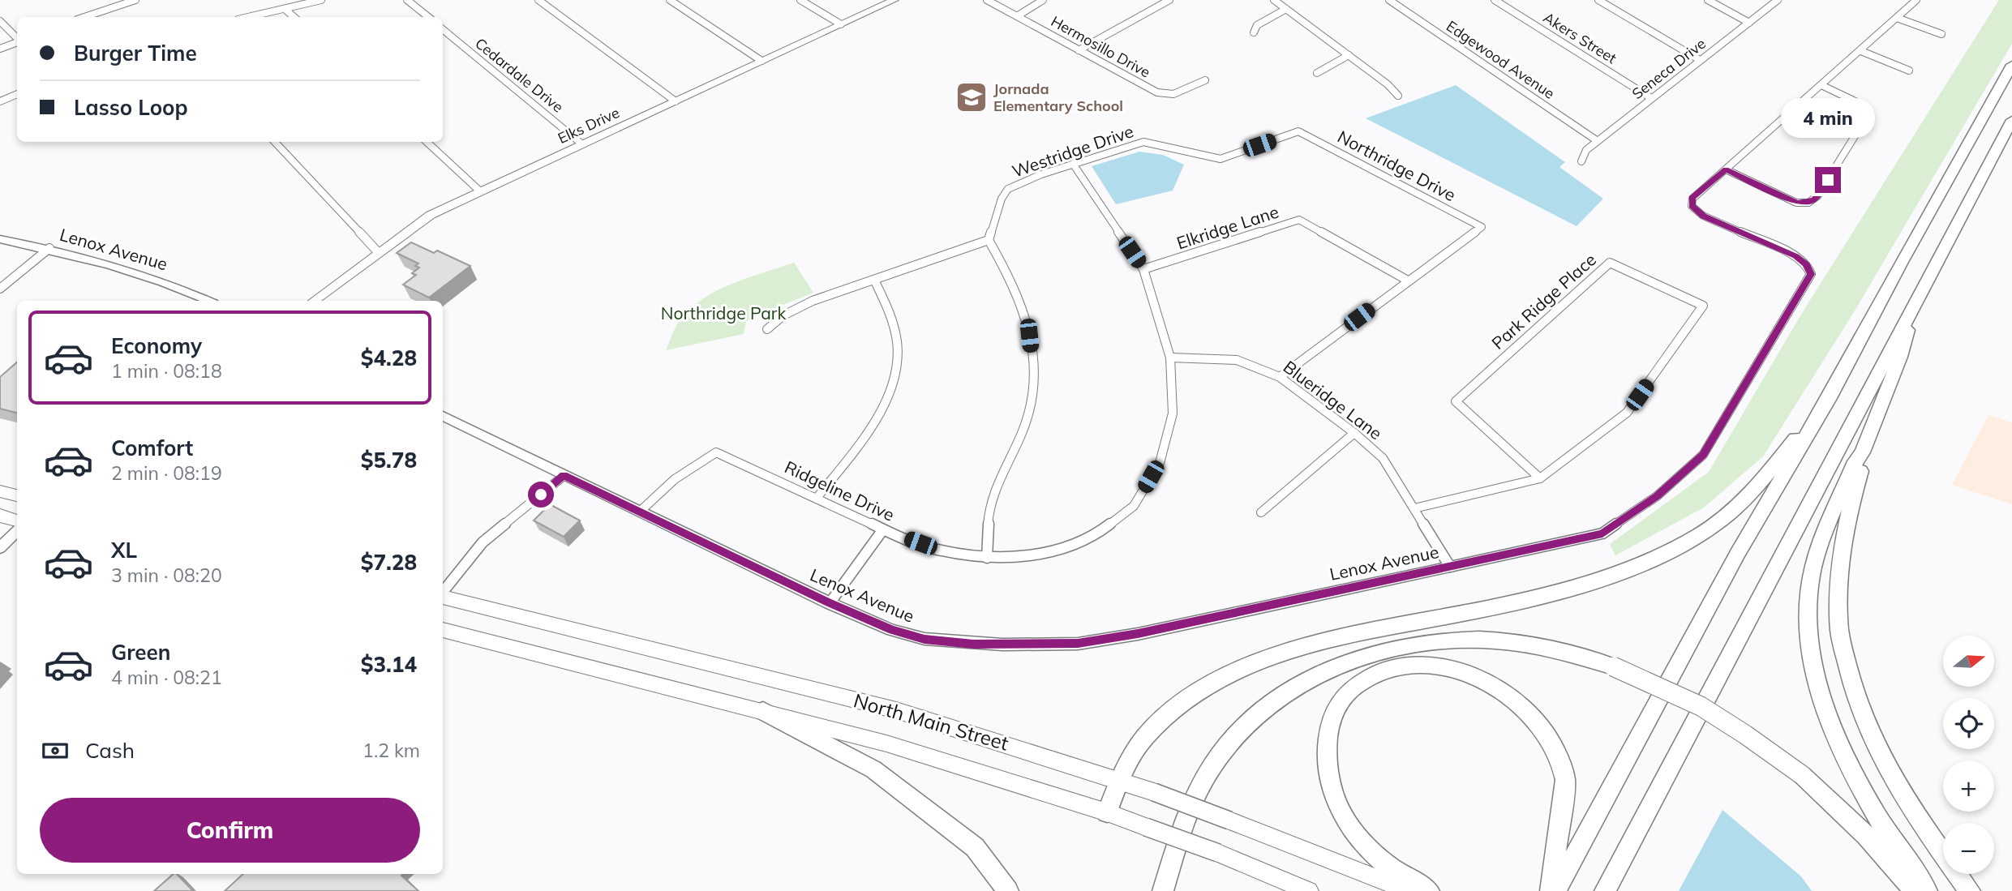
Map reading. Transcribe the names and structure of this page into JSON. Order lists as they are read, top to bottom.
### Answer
{
  "streets": {
    "main road": ["Elks Drive", "North Main Street"],
    "street": [
      "Akers Street",
      "Hermosillo Drive",
      "Edgewood Avenue",
      "Seneca Drive",
      "Cedardale Drive",
      "Westridge Drive",
      "Northridge Drive",
      "Elkridge Lane",
      "Lenox Avenue",
      "Park Ridge Place",
      "Blueridge Lane",
      "Ridgeline Drive"
    ]
  },
  "crossings": [
    ["Akers Street", "Seneca Drive"],
    ["Edgewood Avenue", "Seneca Drive"],
    ["Cedardale Drive", "Elks Drive"],
    ["Westridge Drive", "Northridge Drive"],
    ["Westridge Drive", "Ridgeline Drive"],
    ["Northridge Drive", "Elkridge Lane"],
    ["Elkridge Lane", "Ridgeline Drive"],
    ["Lenox Avenue", "Blueridge Lane"],
    ["Lenox Avenue", "Ridgeline Drive"],
    ["Park Ridge Place", "Blueridge Lane"],
    ["Blueridge Lane", "Ridgeline Drive"]
  ],
  "parks": ["Northridge Park"],
  "places": {
    "school or university": ["Jornada Elementary School"]
  },
  "north": "right",
  "page": {
    "banner": ["Burger Time", "Lasso Loop"],
    "bubble": "4 min",
    "list": [
      {
        "name": "Economy",
        "note": "1 min · 08:18",
        "value": "$4.28"
      },
      {
        "name": "Comfort",
        "note": "2 min · 08:19",
        "value": "$5.78"
      },
      {
        "name": "XL",
        "note": "3 min · 08:20",
        "value": "$7.28"
      },
      {
        "name": "Green",
        "note": "4 min · 08:21",
        "value": "$3.14"
      }
    ],
    "map_buttons": ["+", "−"],
    "pay": ["Cash", "1.2 km"],
    "buttons": "Confirm"
  }
}
